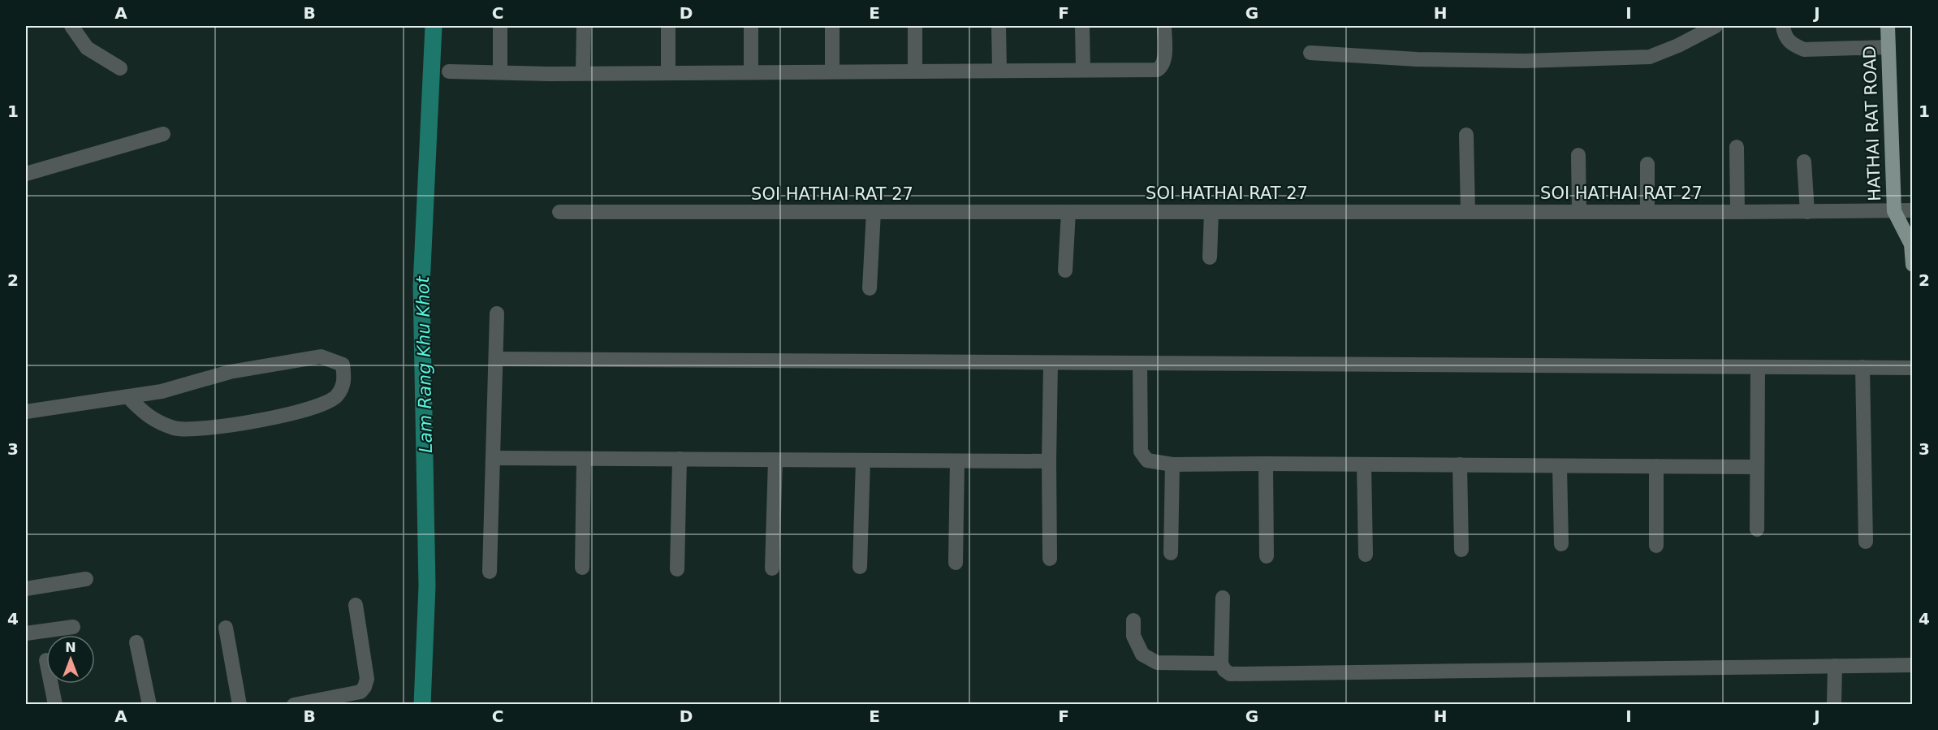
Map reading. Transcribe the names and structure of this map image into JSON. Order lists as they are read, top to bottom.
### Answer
{
  "streets": {
    "main road": ["HATHAI RAT ROAD"],
    "street": ["SOI HATHAI RAT 27"]
  },
  "crossings": [
    ["HATHAI RAT ROAD", "SOI HATHAI RAT 27"]
  ],
  "water": ["Lam Rang Khu Khot"],
  "north": "top",
  "grid": {
    "columns": [
      "A",
      "B",
      "C",
      "D",
      "E",
      "F",
      "G",
      "H",
      "I",
      "J"
    ],
    "rows": [
      "1",
      "2",
      "3",
      "4"
    ]
  }
}
